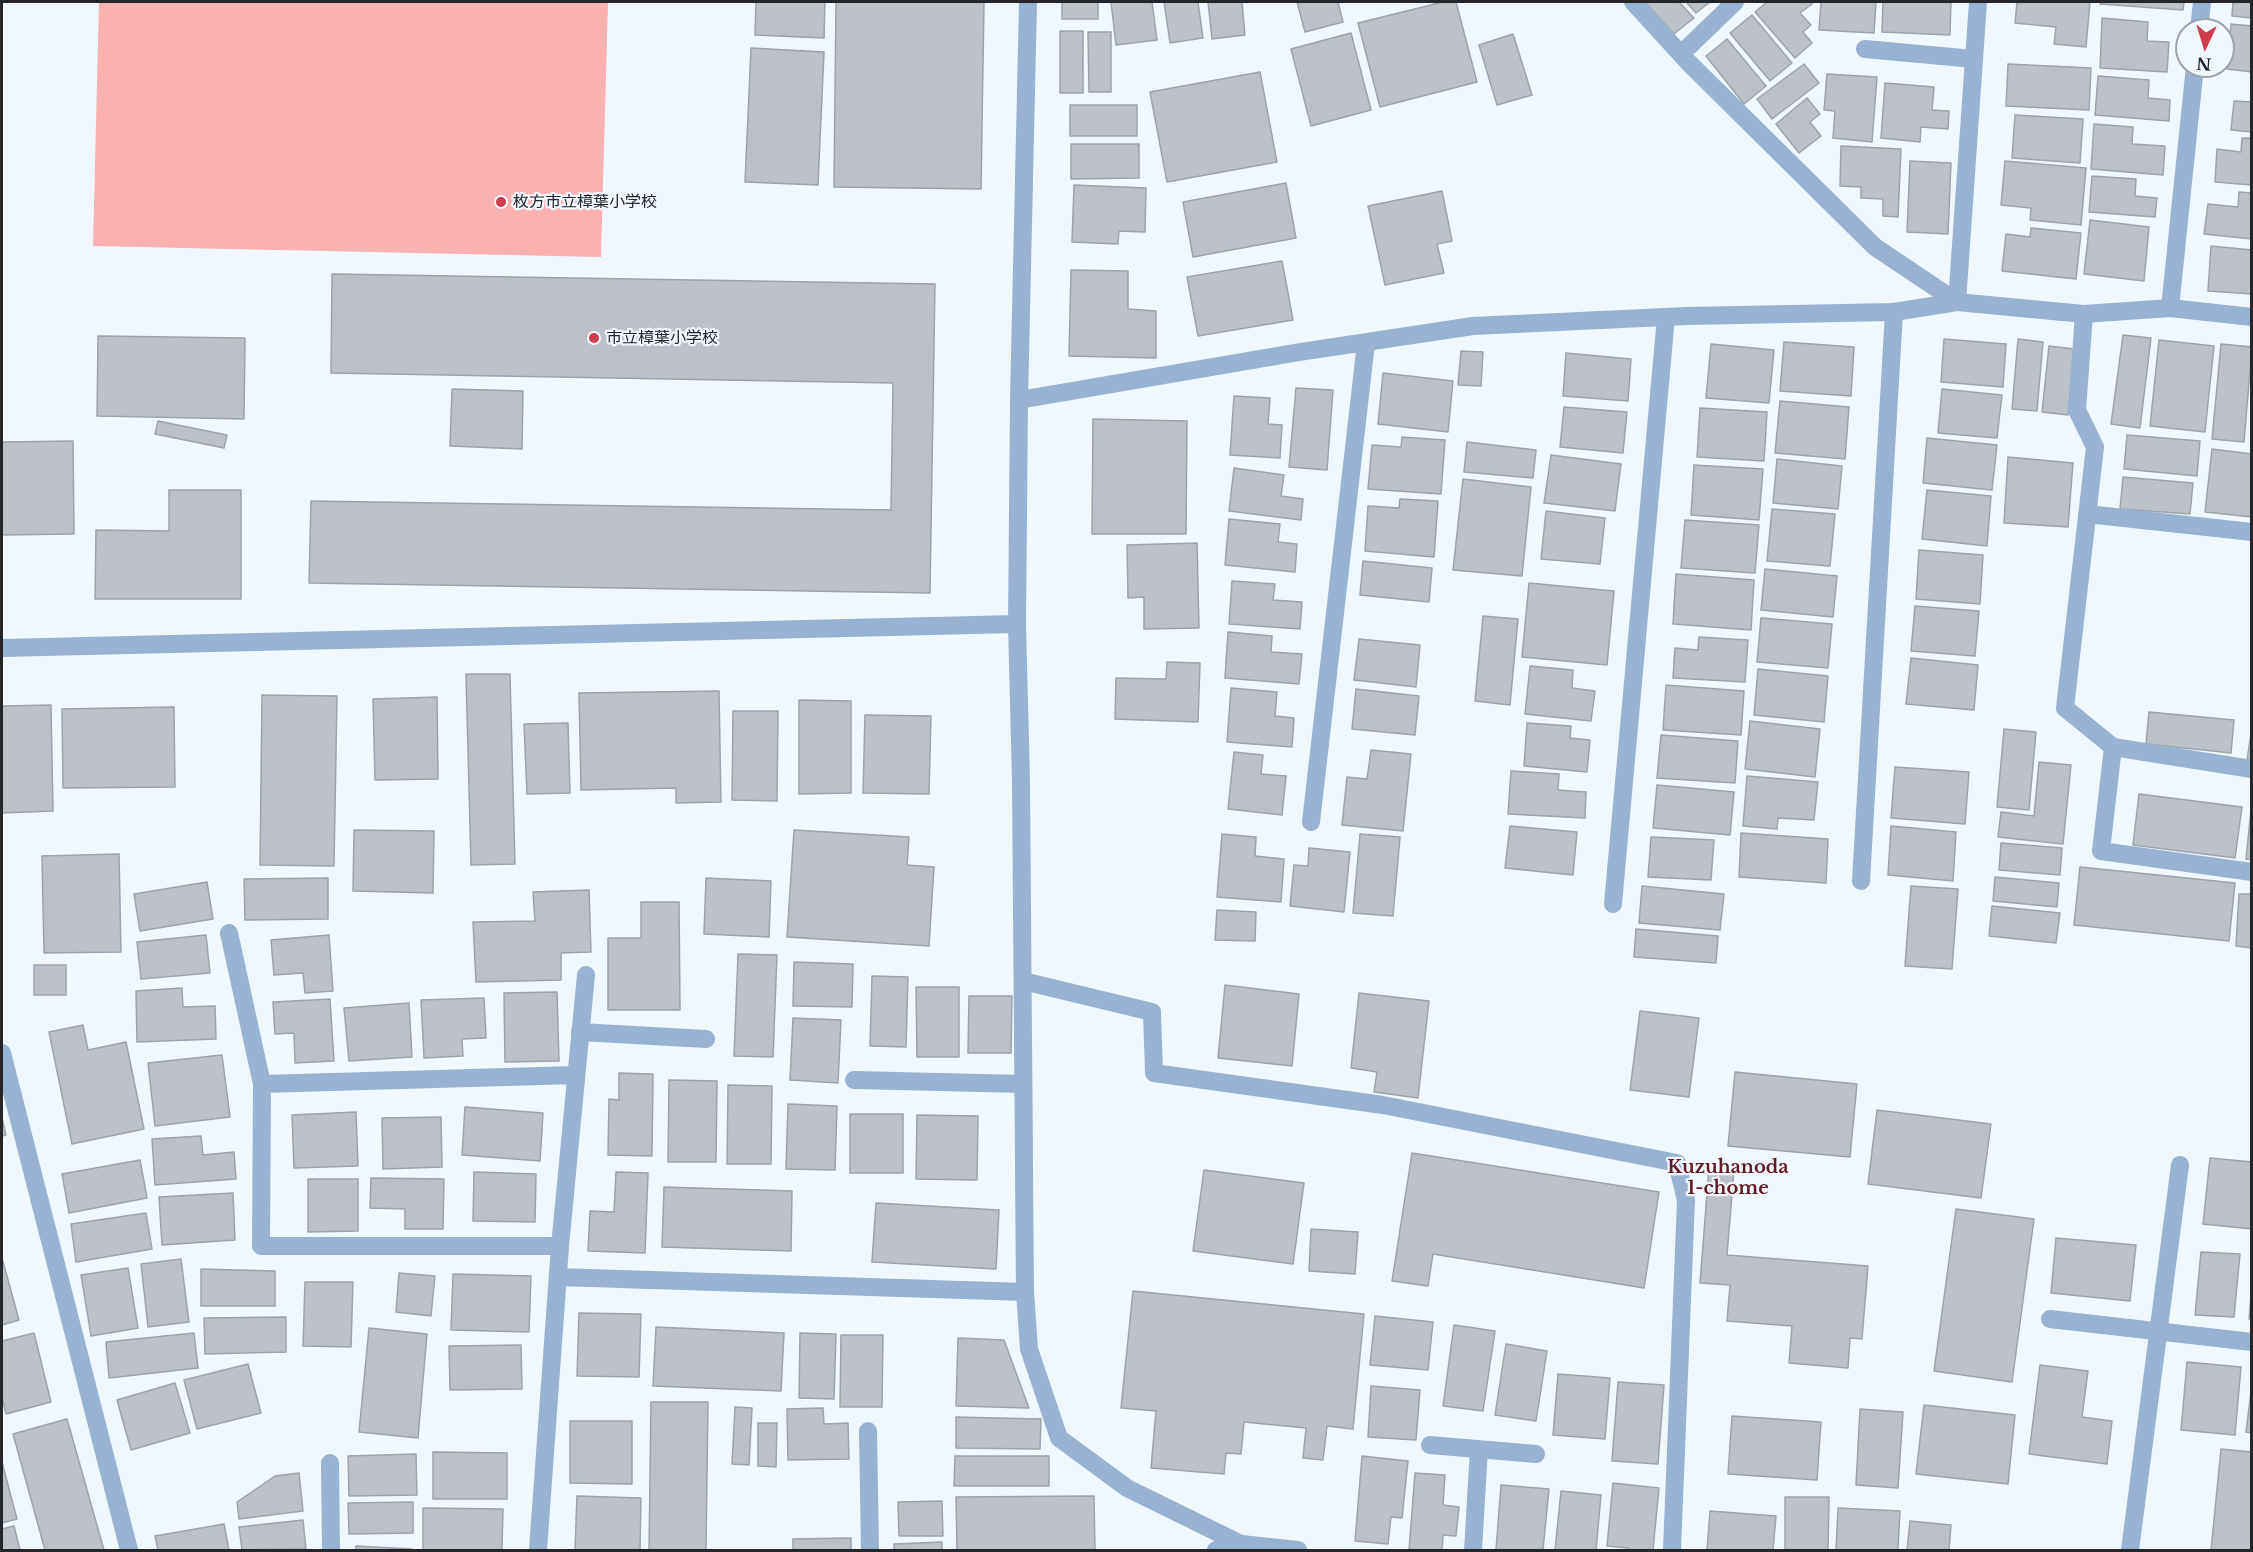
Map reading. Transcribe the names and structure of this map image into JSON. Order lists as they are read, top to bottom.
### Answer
{
  "districts": ["Kuzuhanoda 1-chome"],
  "places": ["枚方市立樟葉小学校", "市立樟葉小学校"],
  "north": "bottom"
}
